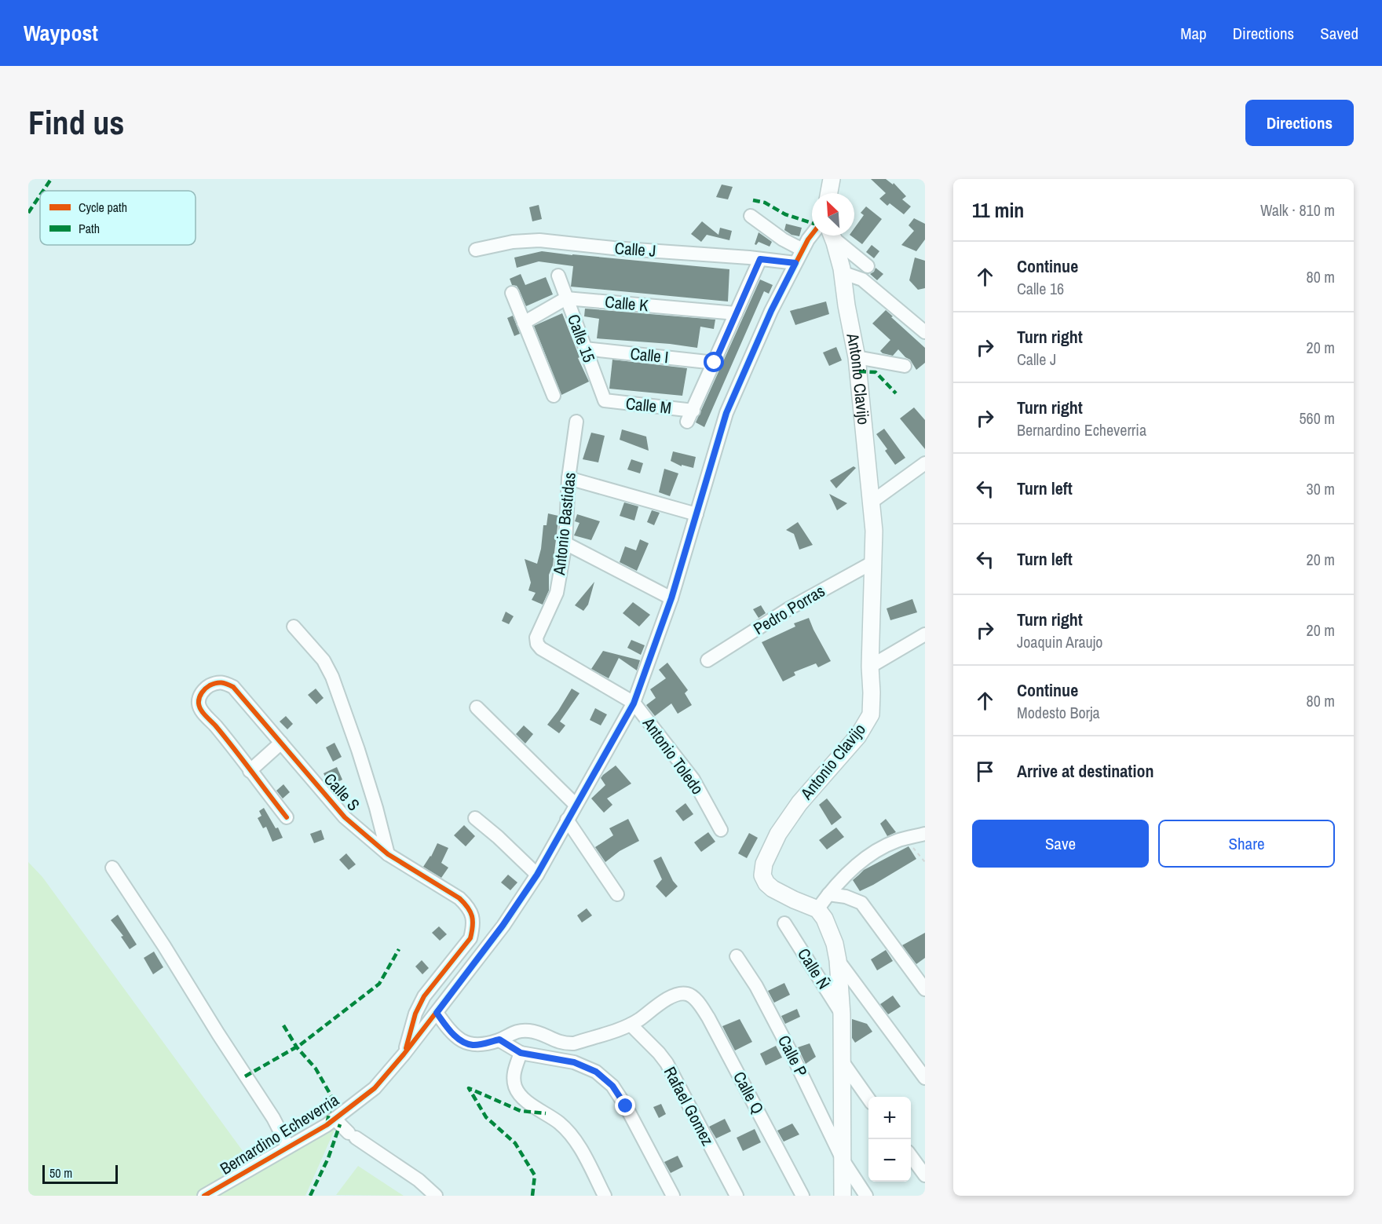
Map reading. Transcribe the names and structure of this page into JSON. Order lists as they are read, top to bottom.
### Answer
{
  "streets": {
    "main road": ["Antonio Clavijo"],
    "street": [
      "Calle J",
      "Calle K",
      "Calle 15",
      "Calle I",
      "Calle M",
      "Antonio Bastidas",
      "Pedro Porras",
      "Antonio Toledo",
      "Calle S",
      "Calle Ñ",
      "Calle P",
      "Calle Q",
      "Rafael Gomez",
      "Bernardino Echeverria"
    ]
  },
  "crossings": [
    ["Calle J", "Bernardino Echeverria"],
    ["Calle K", "Calle 15"],
    ["Calle 15", "Calle I"],
    ["Calle 15", "Calle M"],
    ["Calle I", "Calle M"],
    ["Antonio Clavijo", "Pedro Porras"],
    ["Antonio Bastidas", "Antonio Toledo"],
    ["Antonio Toledo", "Bernardino Echeverria"],
    ["Calle S", "Bernardino Echeverria"],
    ["Calle Q", "Rafael Gomez"]
  ],
  "legend": ["Cycle path", "Path"],
  "scale_bar": "50 m",
  "north": "top left",
  "page": {
    "header": "Waypost",
    "nav": ["Map", "Directions", "Saved"],
    "buttons": [
      "Directions",
      ["Save", "Share"]
    ],
    "title": "Find us",
    "heading": ["11 min", "Walk · 810 m"],
    "list": [
      ["Continue", "Calle 16", "80 m"],
      ["Turn right", "Calle J", "20 m"],
      ["Turn right", "Bernardino Echeverria", "560 m"],
      ["Turn left", "30 m"],
      ["Turn left", "20 m"],
      ["Turn right", "Joaquin Araujo", "20 m"],
      ["Continue", "Modesto Borja", "80 m"],
      "Arrive at destination"
    ],
    "map_buttons": ["+", "−"],
    "scale": "50 m"
  }
}
